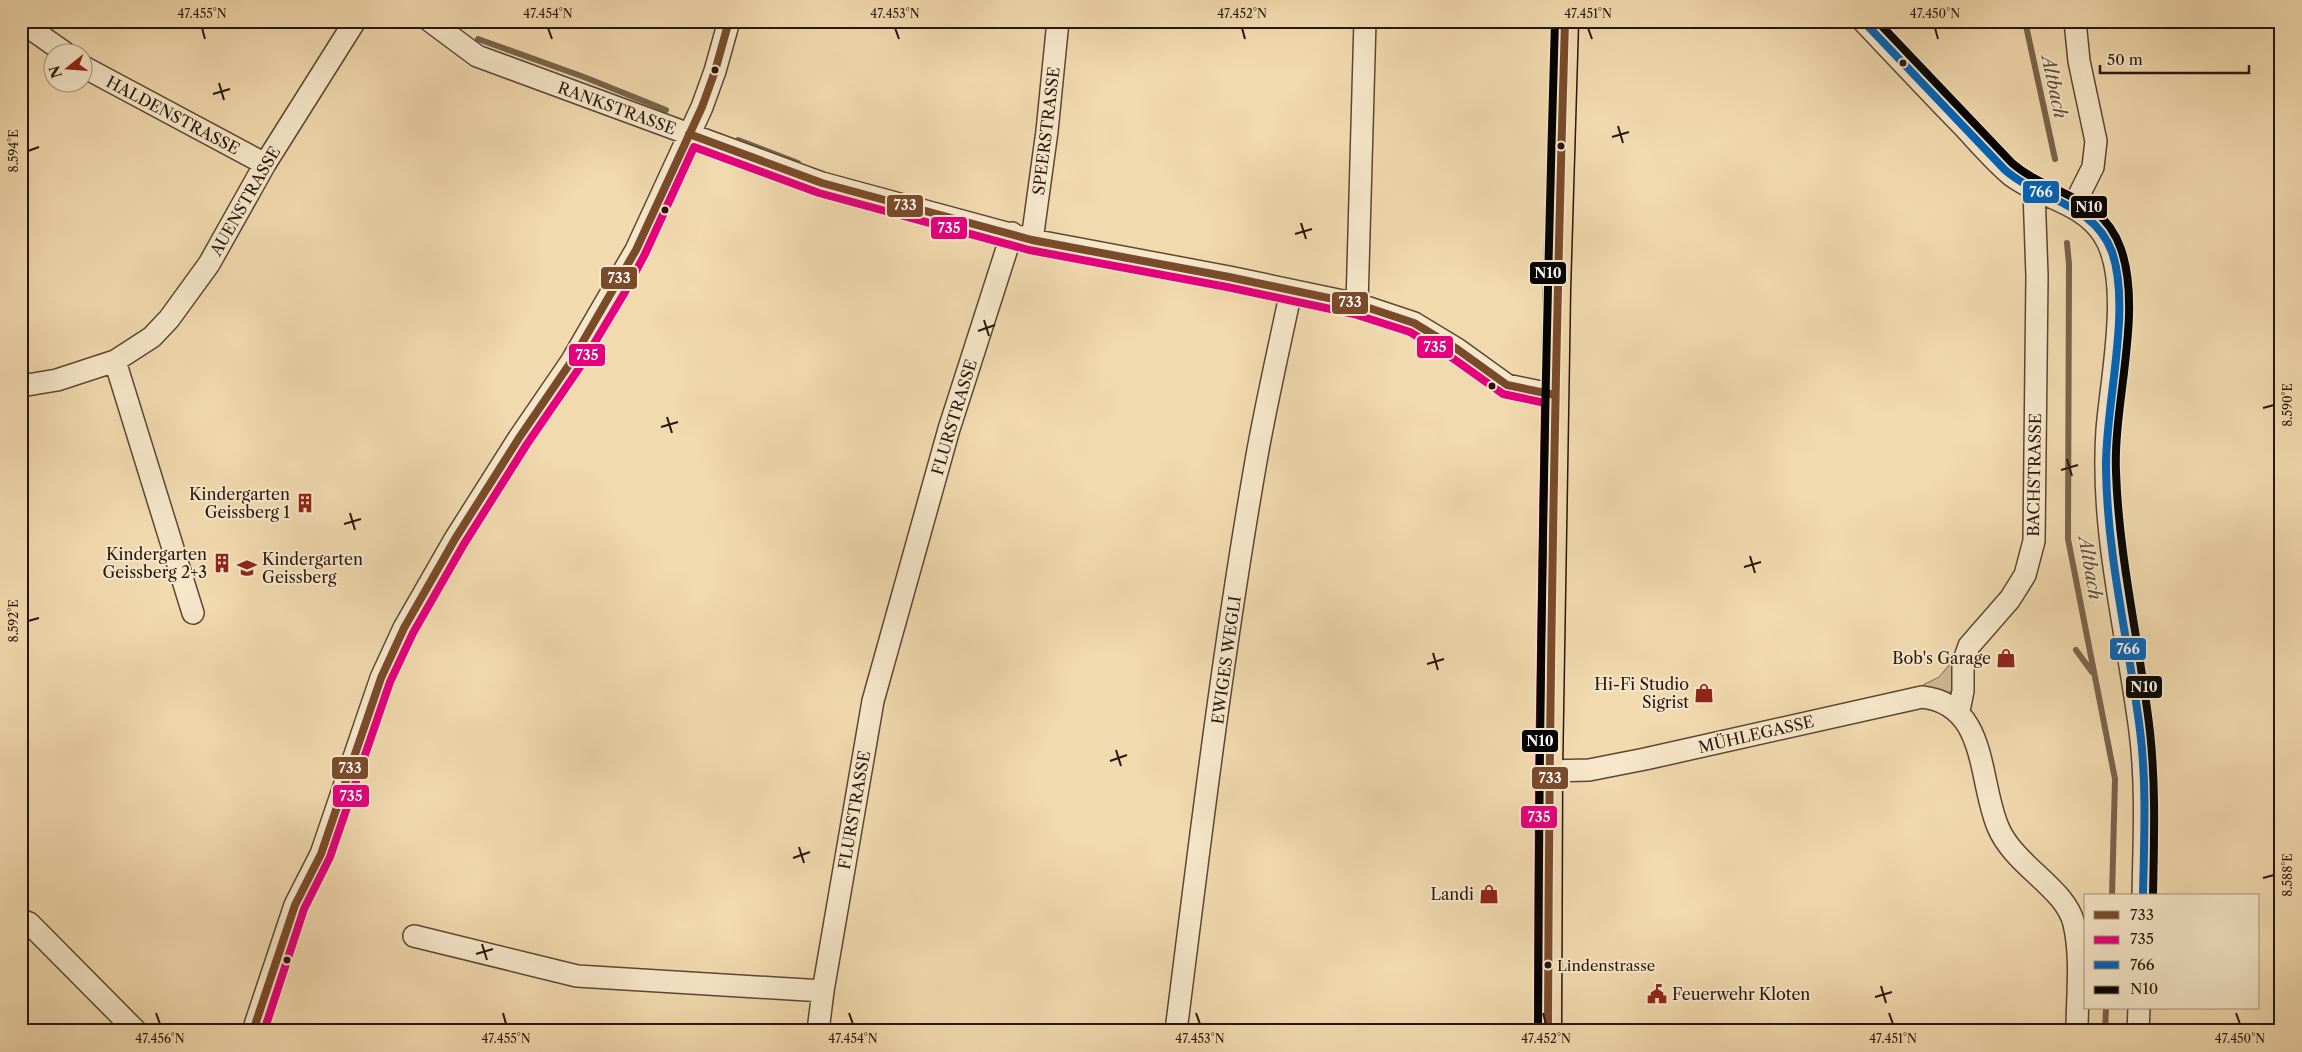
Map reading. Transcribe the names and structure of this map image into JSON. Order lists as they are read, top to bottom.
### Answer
{
  "streets": {
    "street": [
      "RANKSTRASSE",
      "HALDENSTRASSE",
      "SPEERSTRASSE",
      "AUENSTRASSE",
      "FLURSTRASSE",
      "BACHSTRASSE",
      "EWIGES WEGLI",
      "MÜHLEGASSE"
    ]
  },
  "crossings": [
    ["RANKSTRASSE", "SPEERSTRASSE"],
    ["RANKSTRASSE", "FLURSTRASSE"],
    ["RANKSTRASSE", "EWIGES WEGLI"],
    ["HALDENSTRASSE", "AUENSTRASSE"],
    ["BACHSTRASSE", "MÜHLEGASSE"]
  ],
  "water": ["Altbach"],
  "places": {
    "building": ["Kindergarten Geissberg 1", "Kindergarten Geissberg 2+3"],
    "school or university": ["Kindergarten Geissberg"],
    "shop": ["Bob's Garage", "Hi-Fi Studio Sigrist", "Landi"],
    "other": ["Lindenstrasse"],
    "public building": ["Feuerwehr Kloten"]
  },
  "lines": [
    "transit line 733",
    "transit line 766",
    "transit line N10",
    "transit line 735"
  ],
  "legend": [
    "733",
    "735",
    "766",
    "N10"
  ],
  "scale_bar": "50 m",
  "north": "left",
  "coordinates": [
    "47.455°N",
    "47.454°N",
    "47.453°N",
    "47.452°N",
    "47.451°N",
    "47.450°N",
    "8.594°E",
    "8.590°E",
    "8.592°E",
    "8.588°E",
    "47.456°N"
  ]
}
